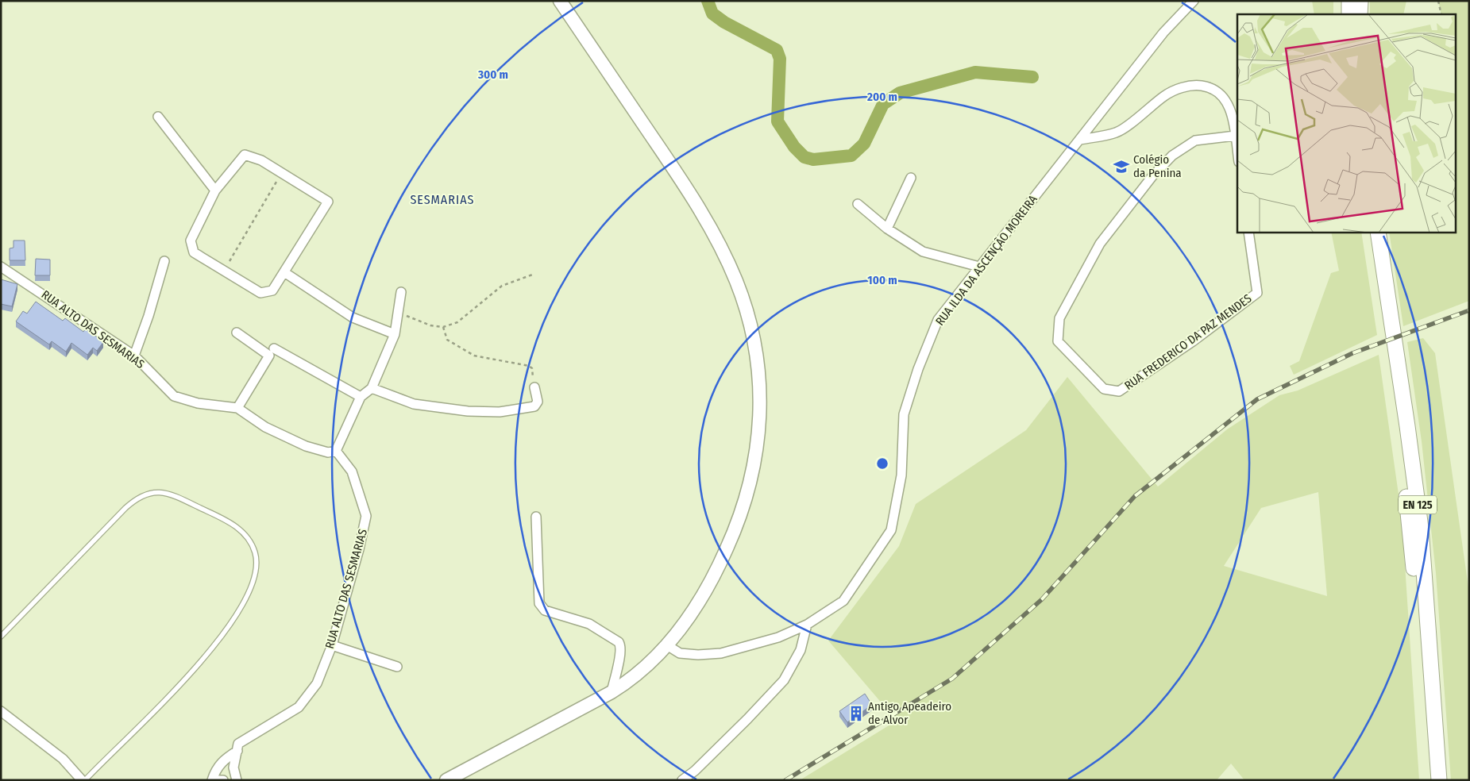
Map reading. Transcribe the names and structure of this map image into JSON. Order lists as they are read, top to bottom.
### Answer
{
  "streets": {
    "main road": ["EN 125"],
    "street": ["RUA ILDA DA ASCENÇÃO MOREIRA", "RUA ALTO DAS SESMARIAS", "RUA FREDERICO DA PAZ MENDES"]
  },
  "districts": ["SESMARIAS"],
  "places": {
    "school or university": ["Colégio da Penina"],
    "building": ["Antigo Apeadeiro de Alvor"]
  },
  "rings": ["300 m", "200 m", "100 m"]
}
